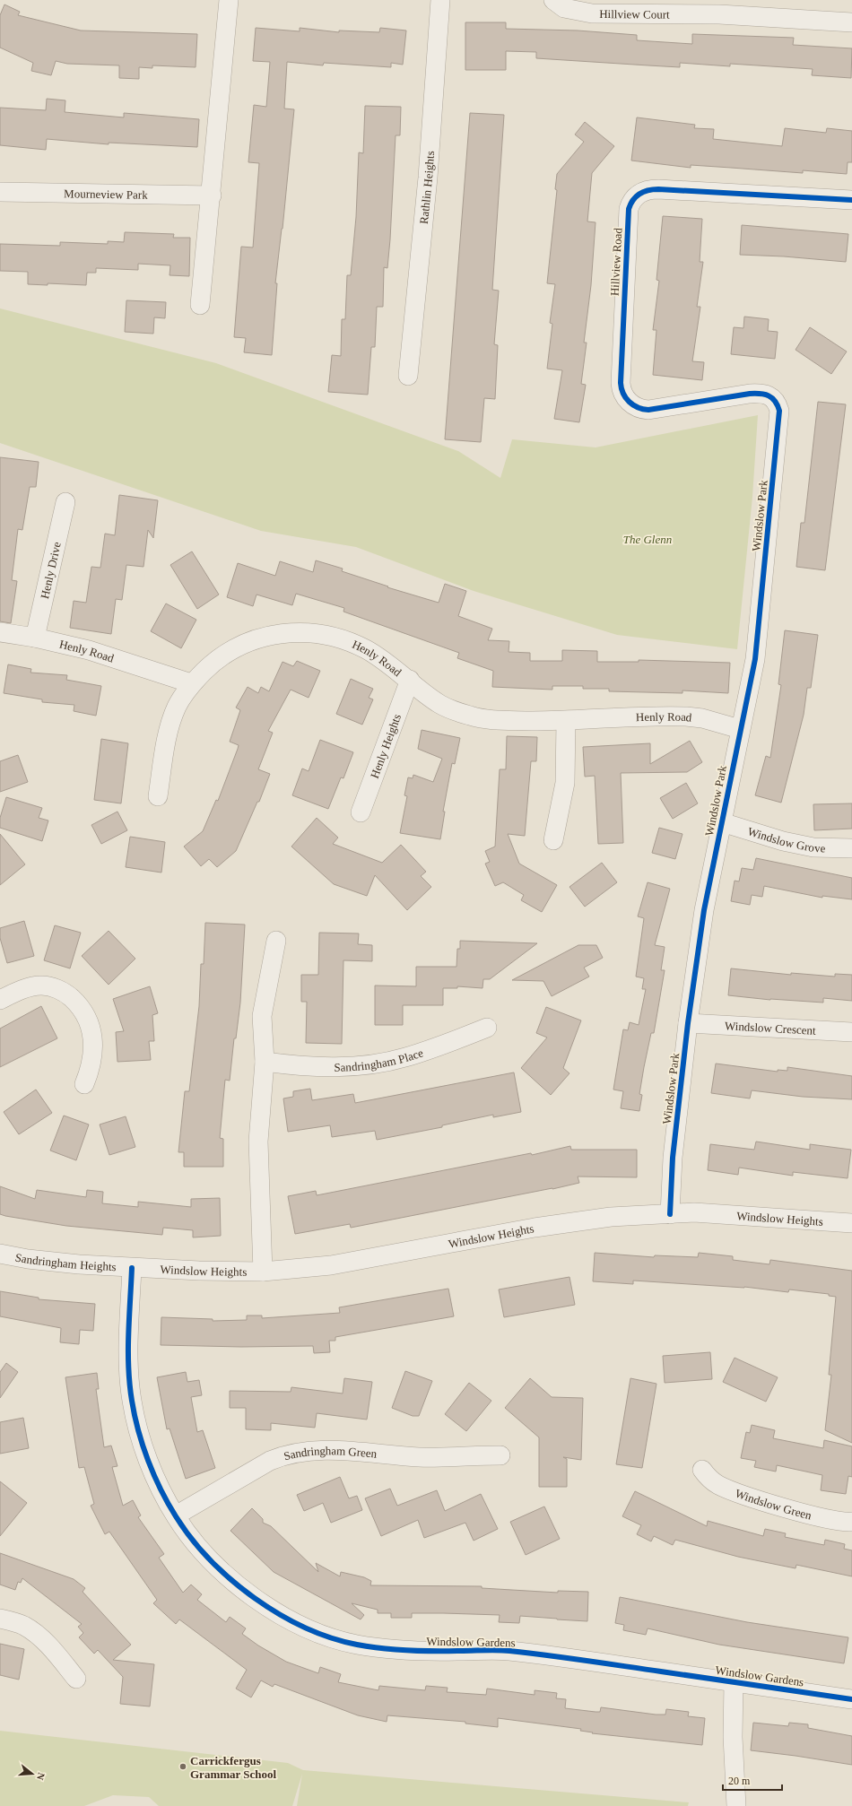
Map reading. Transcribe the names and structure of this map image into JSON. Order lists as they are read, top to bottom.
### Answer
{
  "streets": {
    "street": [
      "Hillview Court",
      "Rathlin Heights",
      "Mourneview Park",
      "Hillview Road",
      "Windslow Park",
      "Henly Drive",
      "Henly Road",
      "Henly Heights",
      "Windslow Grove",
      "Windslow Crescent",
      "Sandringham Place",
      "Windslow Heights",
      "Sandringham Heights",
      "Sandringham Green",
      "Windslow Green",
      "Windslow Gardens"
    ]
  },
  "crossings": [
    ["Hillview Road", "Windslow Park"],
    ["Windslow Park", "Henly Road"],
    ["Windslow Park", "Windslow Grove"],
    ["Windslow Park", "Windslow Crescent"],
    ["Windslow Park", "Windslow Heights"],
    ["Henly Drive", "Henly Road"],
    ["Henly Road", "Henly Heights"],
    ["Windslow Heights", "Sandringham Heights"],
    ["Windslow Heights", "Windslow Gardens"],
    ["Sandringham Heights", "Windslow Gardens"],
    ["Sandringham Green", "Windslow Gardens"]
  ],
  "parks": ["The Glenn"],
  "places": ["Carrickfergus Grammar School"],
  "scale_bar": "20 m",
  "north": "right"
}
